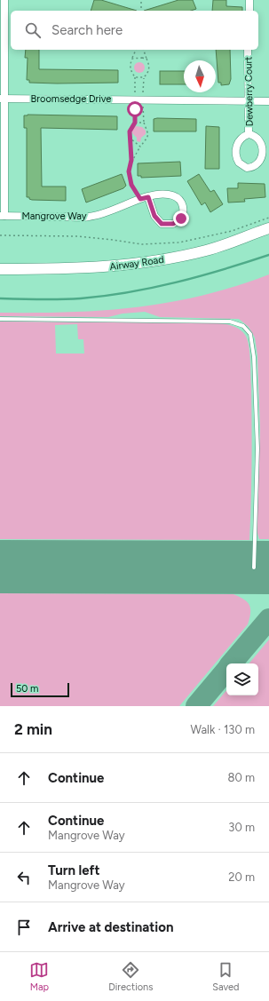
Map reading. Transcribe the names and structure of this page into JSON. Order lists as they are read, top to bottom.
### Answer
{
  "streets": {
    "main road": ["Airway Road"],
    "street": ["Dewberry Court", "Broomsedge Drive", "Mangrove Way"]
  },
  "crossings": [
    ["Dewberry Court", "Broomsedge Drive"]
  ],
  "scale_bar": "50 m",
  "north": "bottom",
  "page": {
    "search": "Search here",
    "scale": "50 m",
    "heading": ["2 min", "Walk · 130 m"],
    "list": [
      ["Continue", "80 m"],
      ["Continue", "Mangrove Way", "30 m"],
      ["Turn left", "Mangrove Way", "20 m"],
      "Arrive at destination"
    ],
    "nav": ["Map", "Directions", "Saved"]
  }
}
